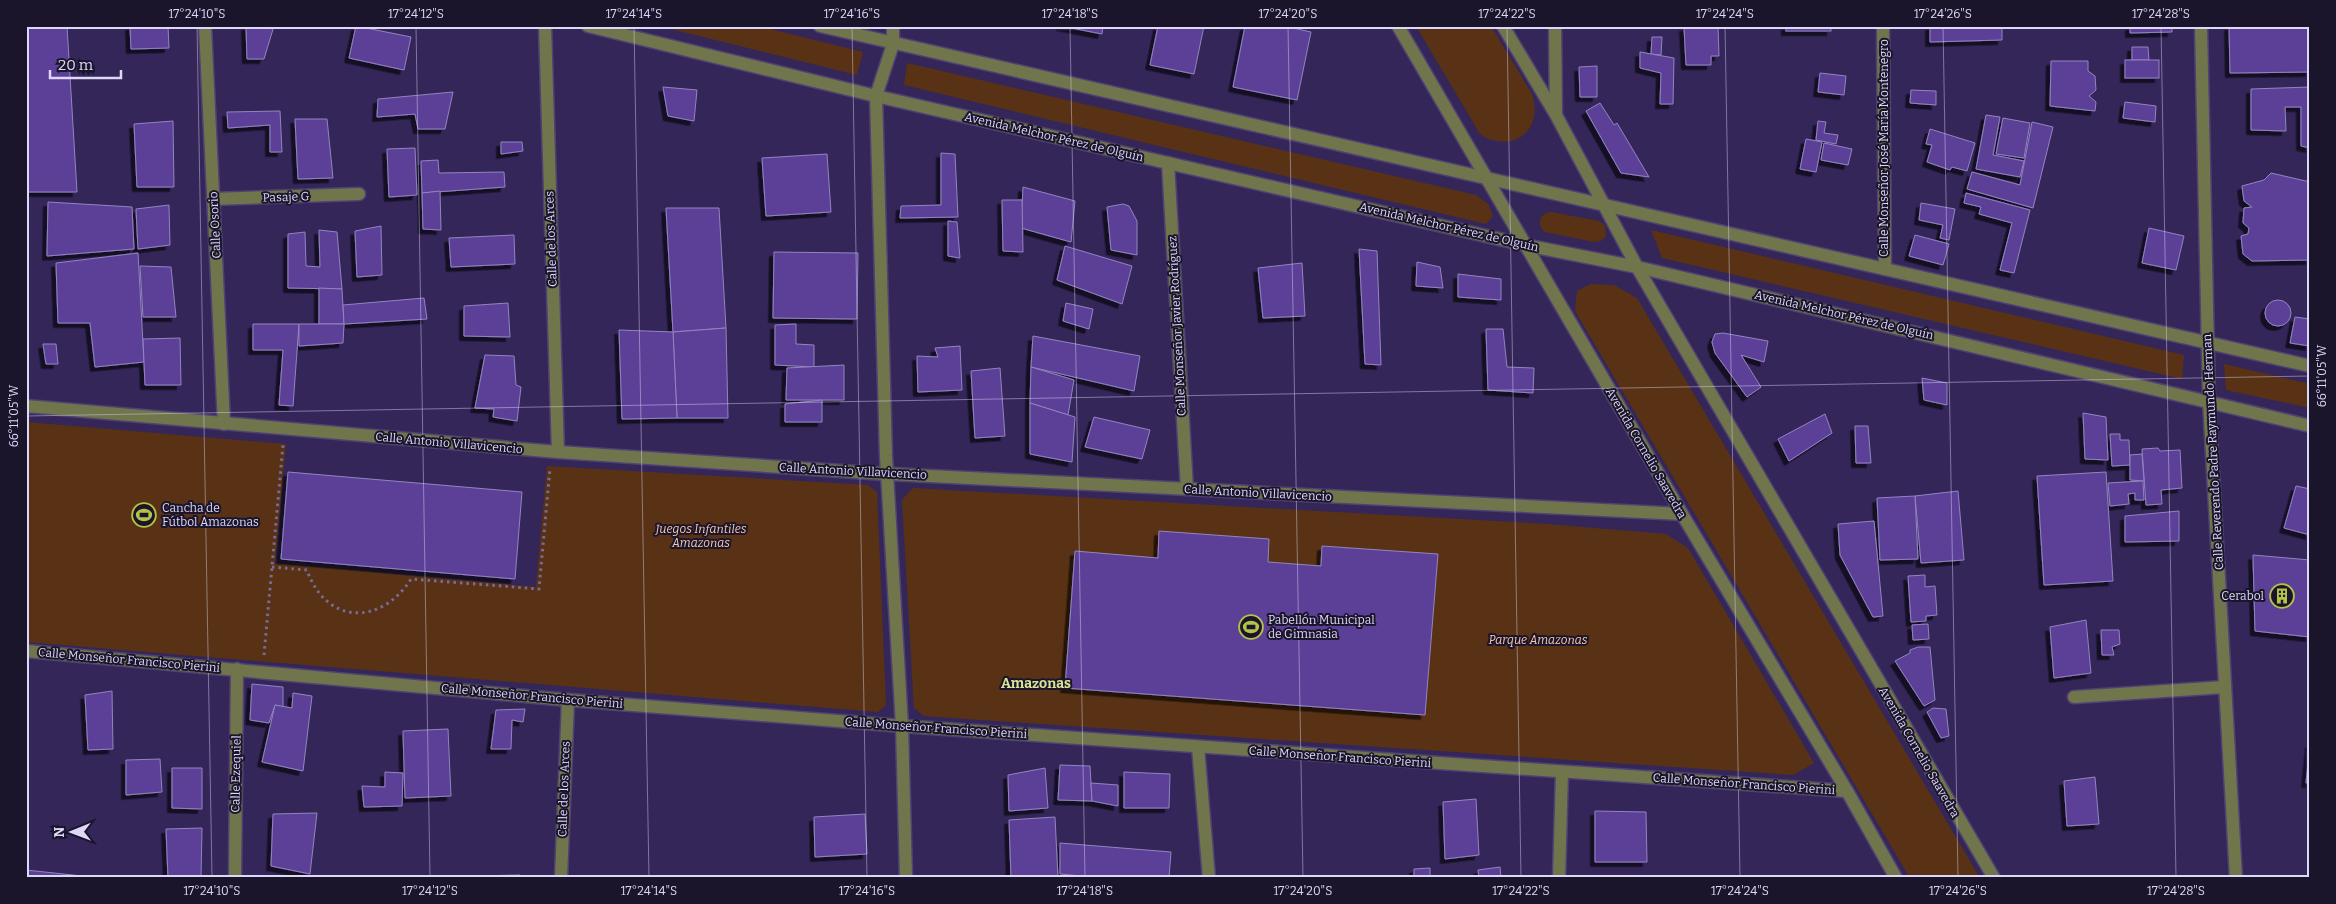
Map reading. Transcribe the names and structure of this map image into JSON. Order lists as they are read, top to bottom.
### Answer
{
  "streets": {
    "street": [
      "Avenida Melchor Pérez de Olguín",
      "Calle Monseñor José María Montenegro",
      "Pasaje G",
      "Calle Osorio",
      "Calle de los Arces",
      "Calle Monseñor Javier Rodríguez",
      "Calle Antonio Villavicencio",
      "Calle Reverendo Padre Raymundo Herman",
      "Avenida Cornelio Saavedra",
      "Calle Monseñor Francisco Pierini",
      "Calle Ezequiel"
    ]
  },
  "crossings": [
    ["Avenida Melchor Pérez de Olguín", "Calle Monseñor Javier Rodríguez"],
    ["Avenida Melchor Pérez de Olguín", "Calle Reverendo Padre Raymundo Herman"],
    ["Avenida Melchor Pérez de Olguín", "Avenida Cornelio Saavedra"],
    ["Pasaje G", "Calle Osorio"],
    ["Calle Osorio", "Calle Antonio Villavicencio"],
    ["Calle de los Arces", "Calle Antonio Villavicencio"],
    ["Calle de los Arces", "Calle Monseñor Francisco Pierini"],
    ["Calle Monseñor Javier Rodríguez", "Calle Antonio Villavicencio"],
    ["Calle Antonio Villavicencio", "Avenida Cornelio Saavedra"],
    ["Avenida Cornelio Saavedra", "Calle Monseñor Francisco Pierini"],
    ["Calle Monseñor Francisco Pierini", "Calle Ezequiel"]
  ],
  "districts": ["Amazonas"],
  "parks": ["Juegos Infantiles Amazonas", "Parque Amazonas"],
  "places": {
    "sports": ["Cancha de Fútbol Amazonas", "Pabellón Municipal de Gimnasia"],
    "building": ["Cerabol"]
  },
  "scale_bar": "20 m",
  "north": "left",
  "coordinates": [
    "17°24'10\"S",
    "17°24'12\"S",
    "17°24'14\"S",
    "17°24'16\"S",
    "17°24'18\"S",
    "17°24'20\"S",
    "17°24'22\"S",
    "17°24'24\"S",
    "17°24'26\"S",
    "17°24'28\"S",
    "66°11'05\"W"
  ]
}
